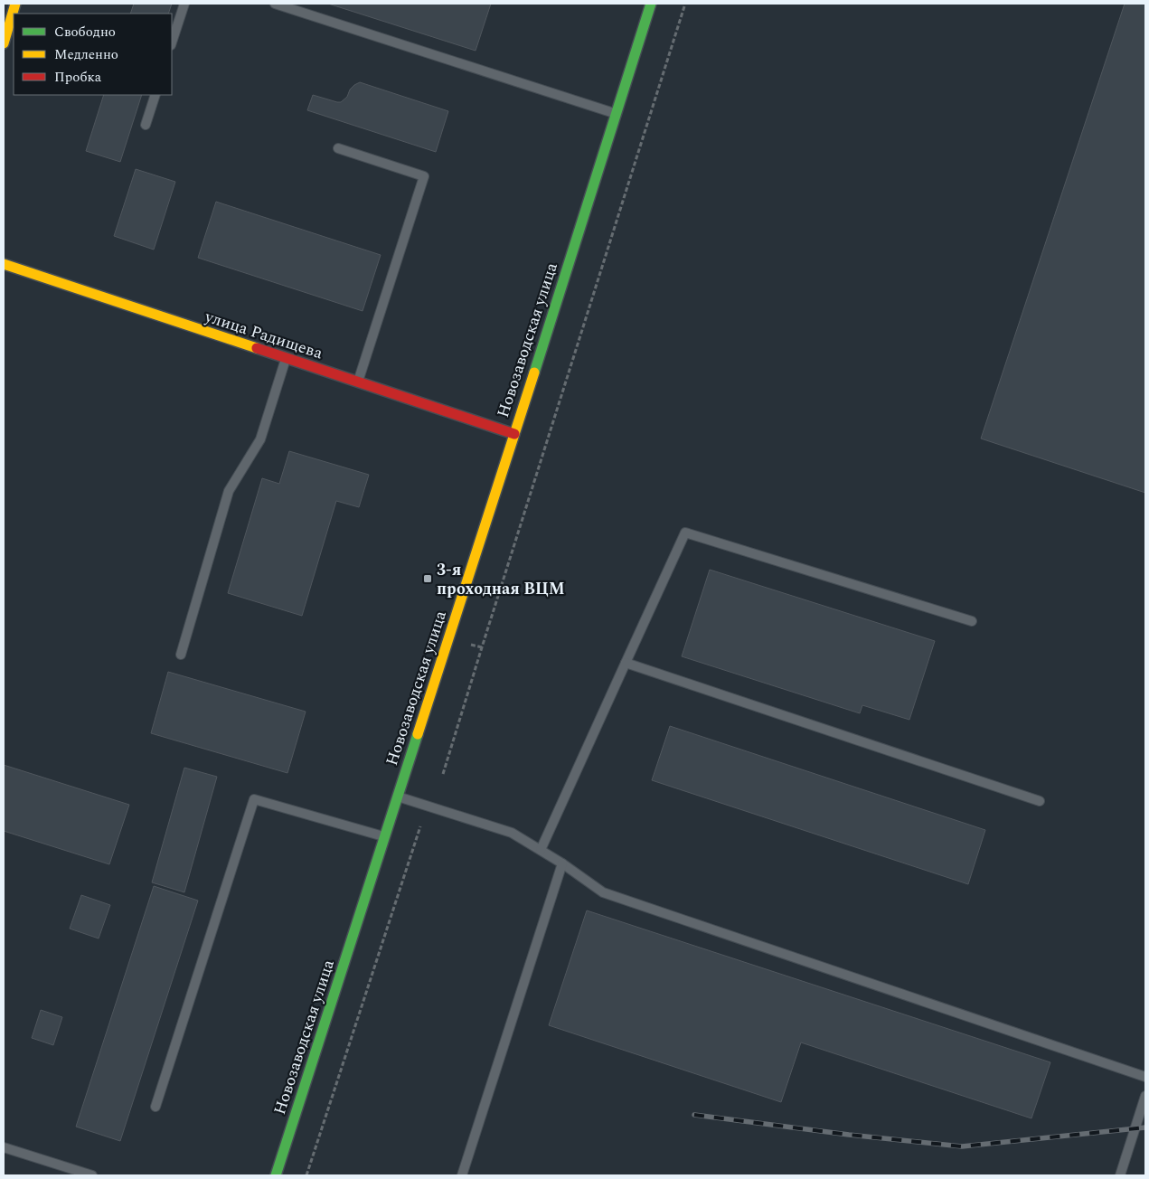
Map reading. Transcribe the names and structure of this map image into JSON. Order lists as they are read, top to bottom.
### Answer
{
  "streets": {
    "main road": ["улица Радищева", "Новозаводская улица"]
  },
  "crossings": [
    ["улица Радищева", "Новозаводская улица"]
  ],
  "places": {
    "transit": ["3-я проходная ВЦМ"]
  },
  "legend": ["Свободно", "Медленно", "Пробка"]
}
